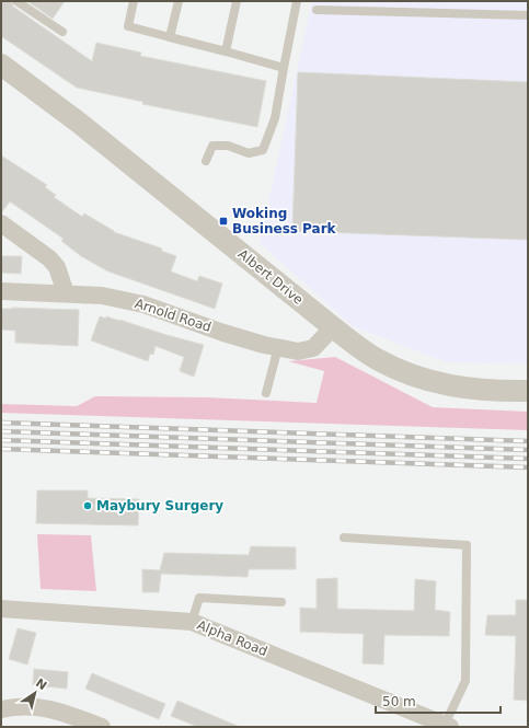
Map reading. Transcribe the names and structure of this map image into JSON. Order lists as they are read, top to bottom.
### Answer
{
  "streets": {
    "street": ["Albert Drive", "Arnold Road", "Alpha Road"]
  },
  "crossings": [
    ["Albert Drive", "Arnold Road"]
  ],
  "places": {
    "transit": ["Woking Business Park"],
    "other": ["Maybury Surgery"]
  },
  "scale_bar": "50 m",
  "north": "top right"
}
